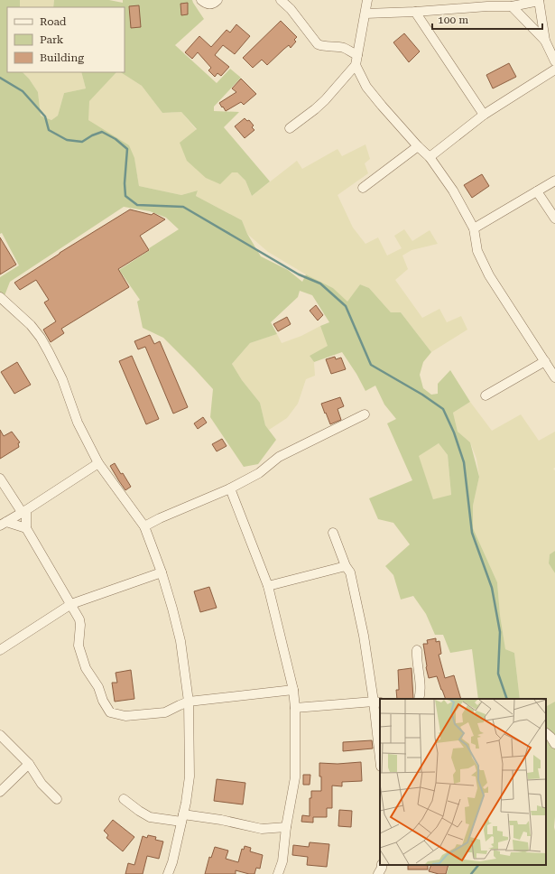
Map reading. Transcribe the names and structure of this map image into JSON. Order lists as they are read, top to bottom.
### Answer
{
  "legend": ["Road", "Park", "Building"],
  "scale_bar": "100 m"
}
